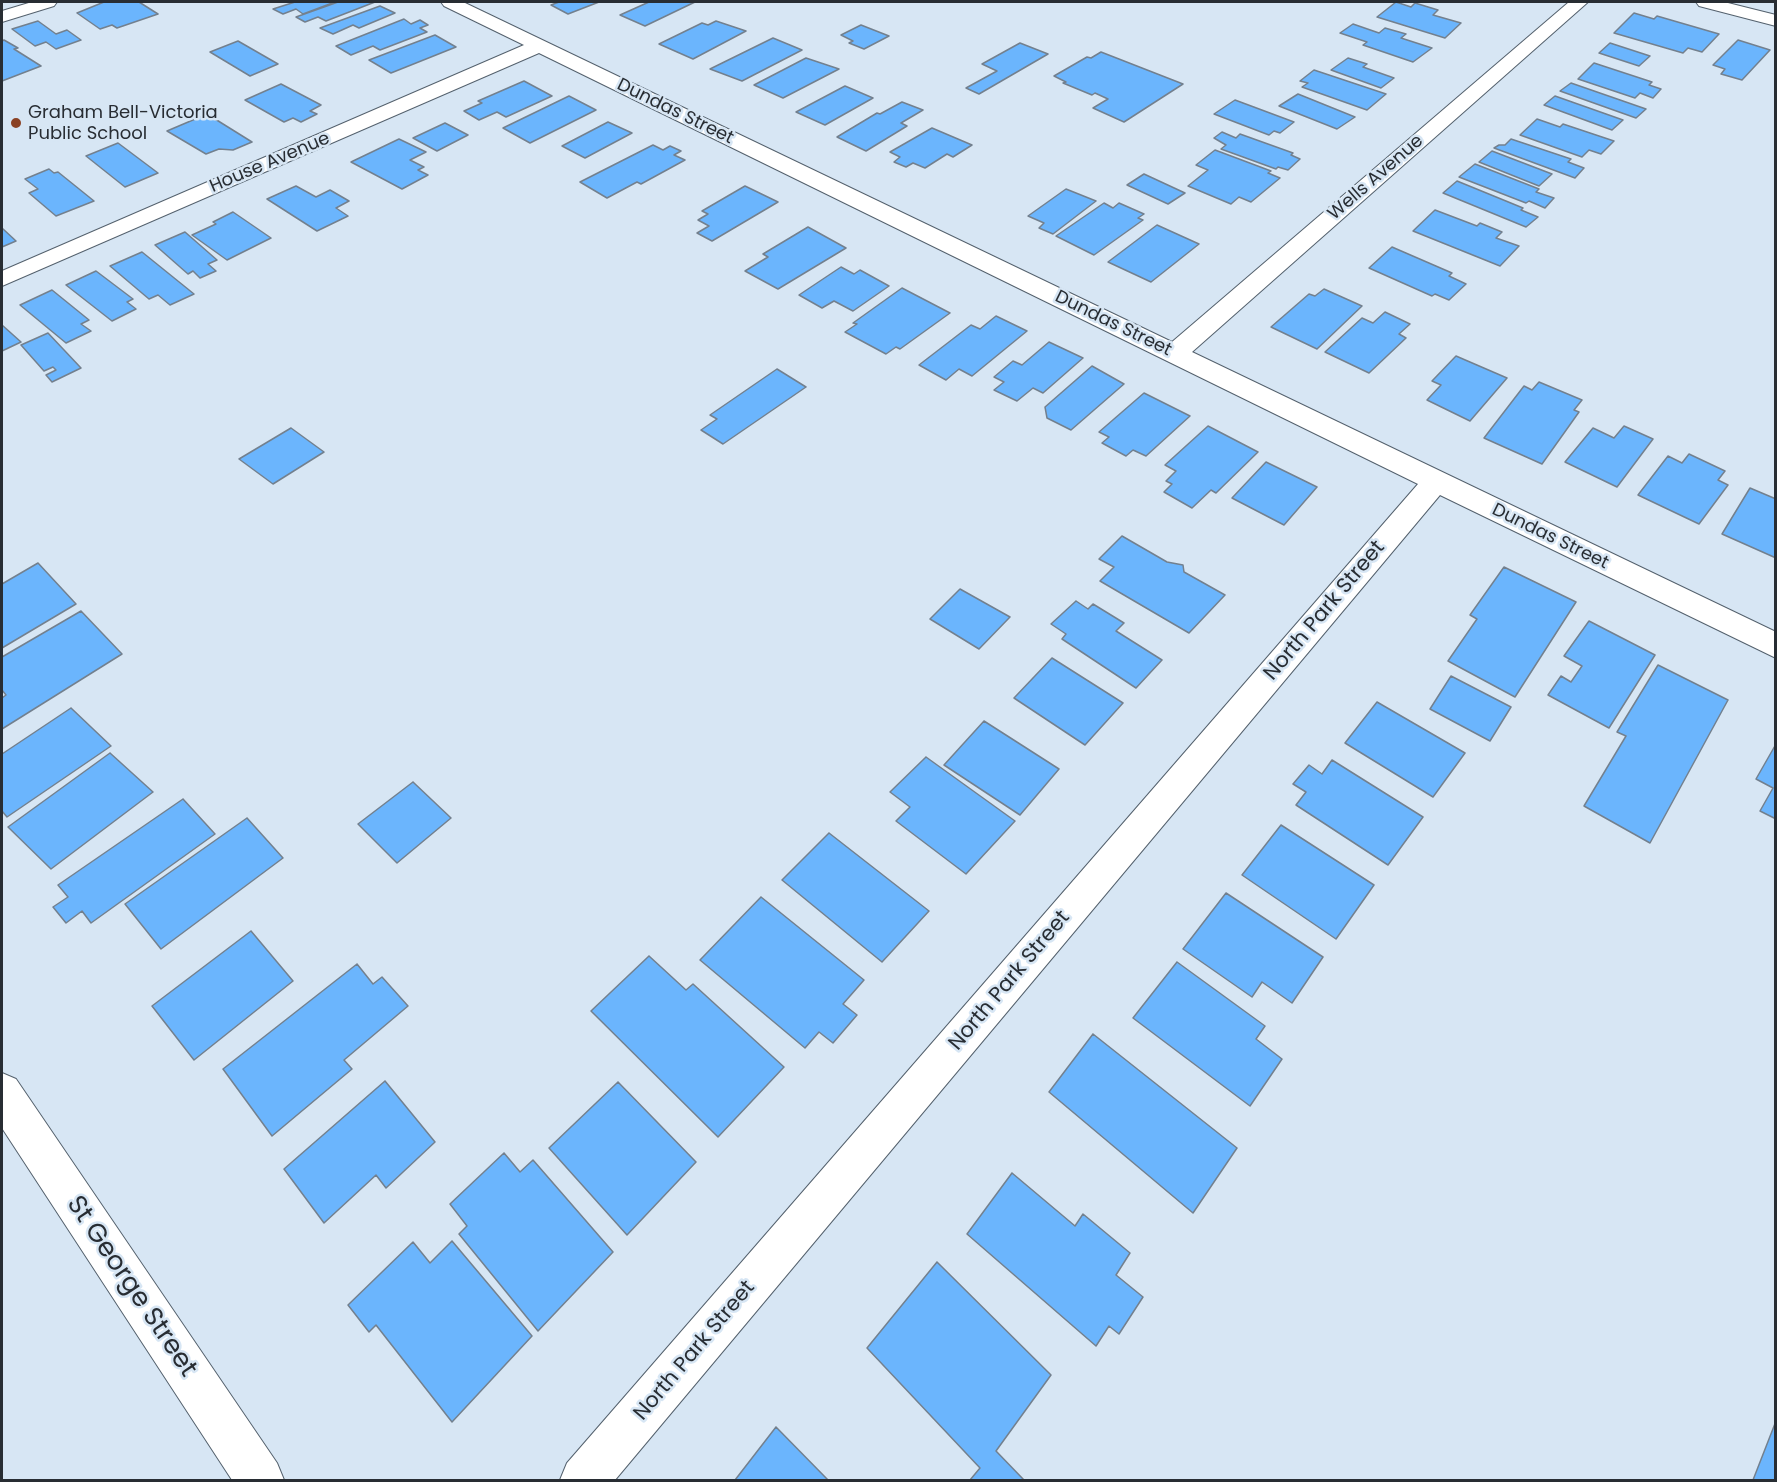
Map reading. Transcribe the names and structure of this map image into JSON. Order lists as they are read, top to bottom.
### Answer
{
  "streets": {
    "street": [
      "Dundas Street",
      "House Avenue",
      "Wells Avenue",
      "North Park Street",
      "St George Street"
    ]
  },
  "crossings": [
    ["Dundas Street", "House Avenue"],
    ["Dundas Street", "Wells Avenue"],
    ["Dundas Street", "North Park Street"]
  ],
  "places": ["Graham Bell-Victoria Public School"]
}
